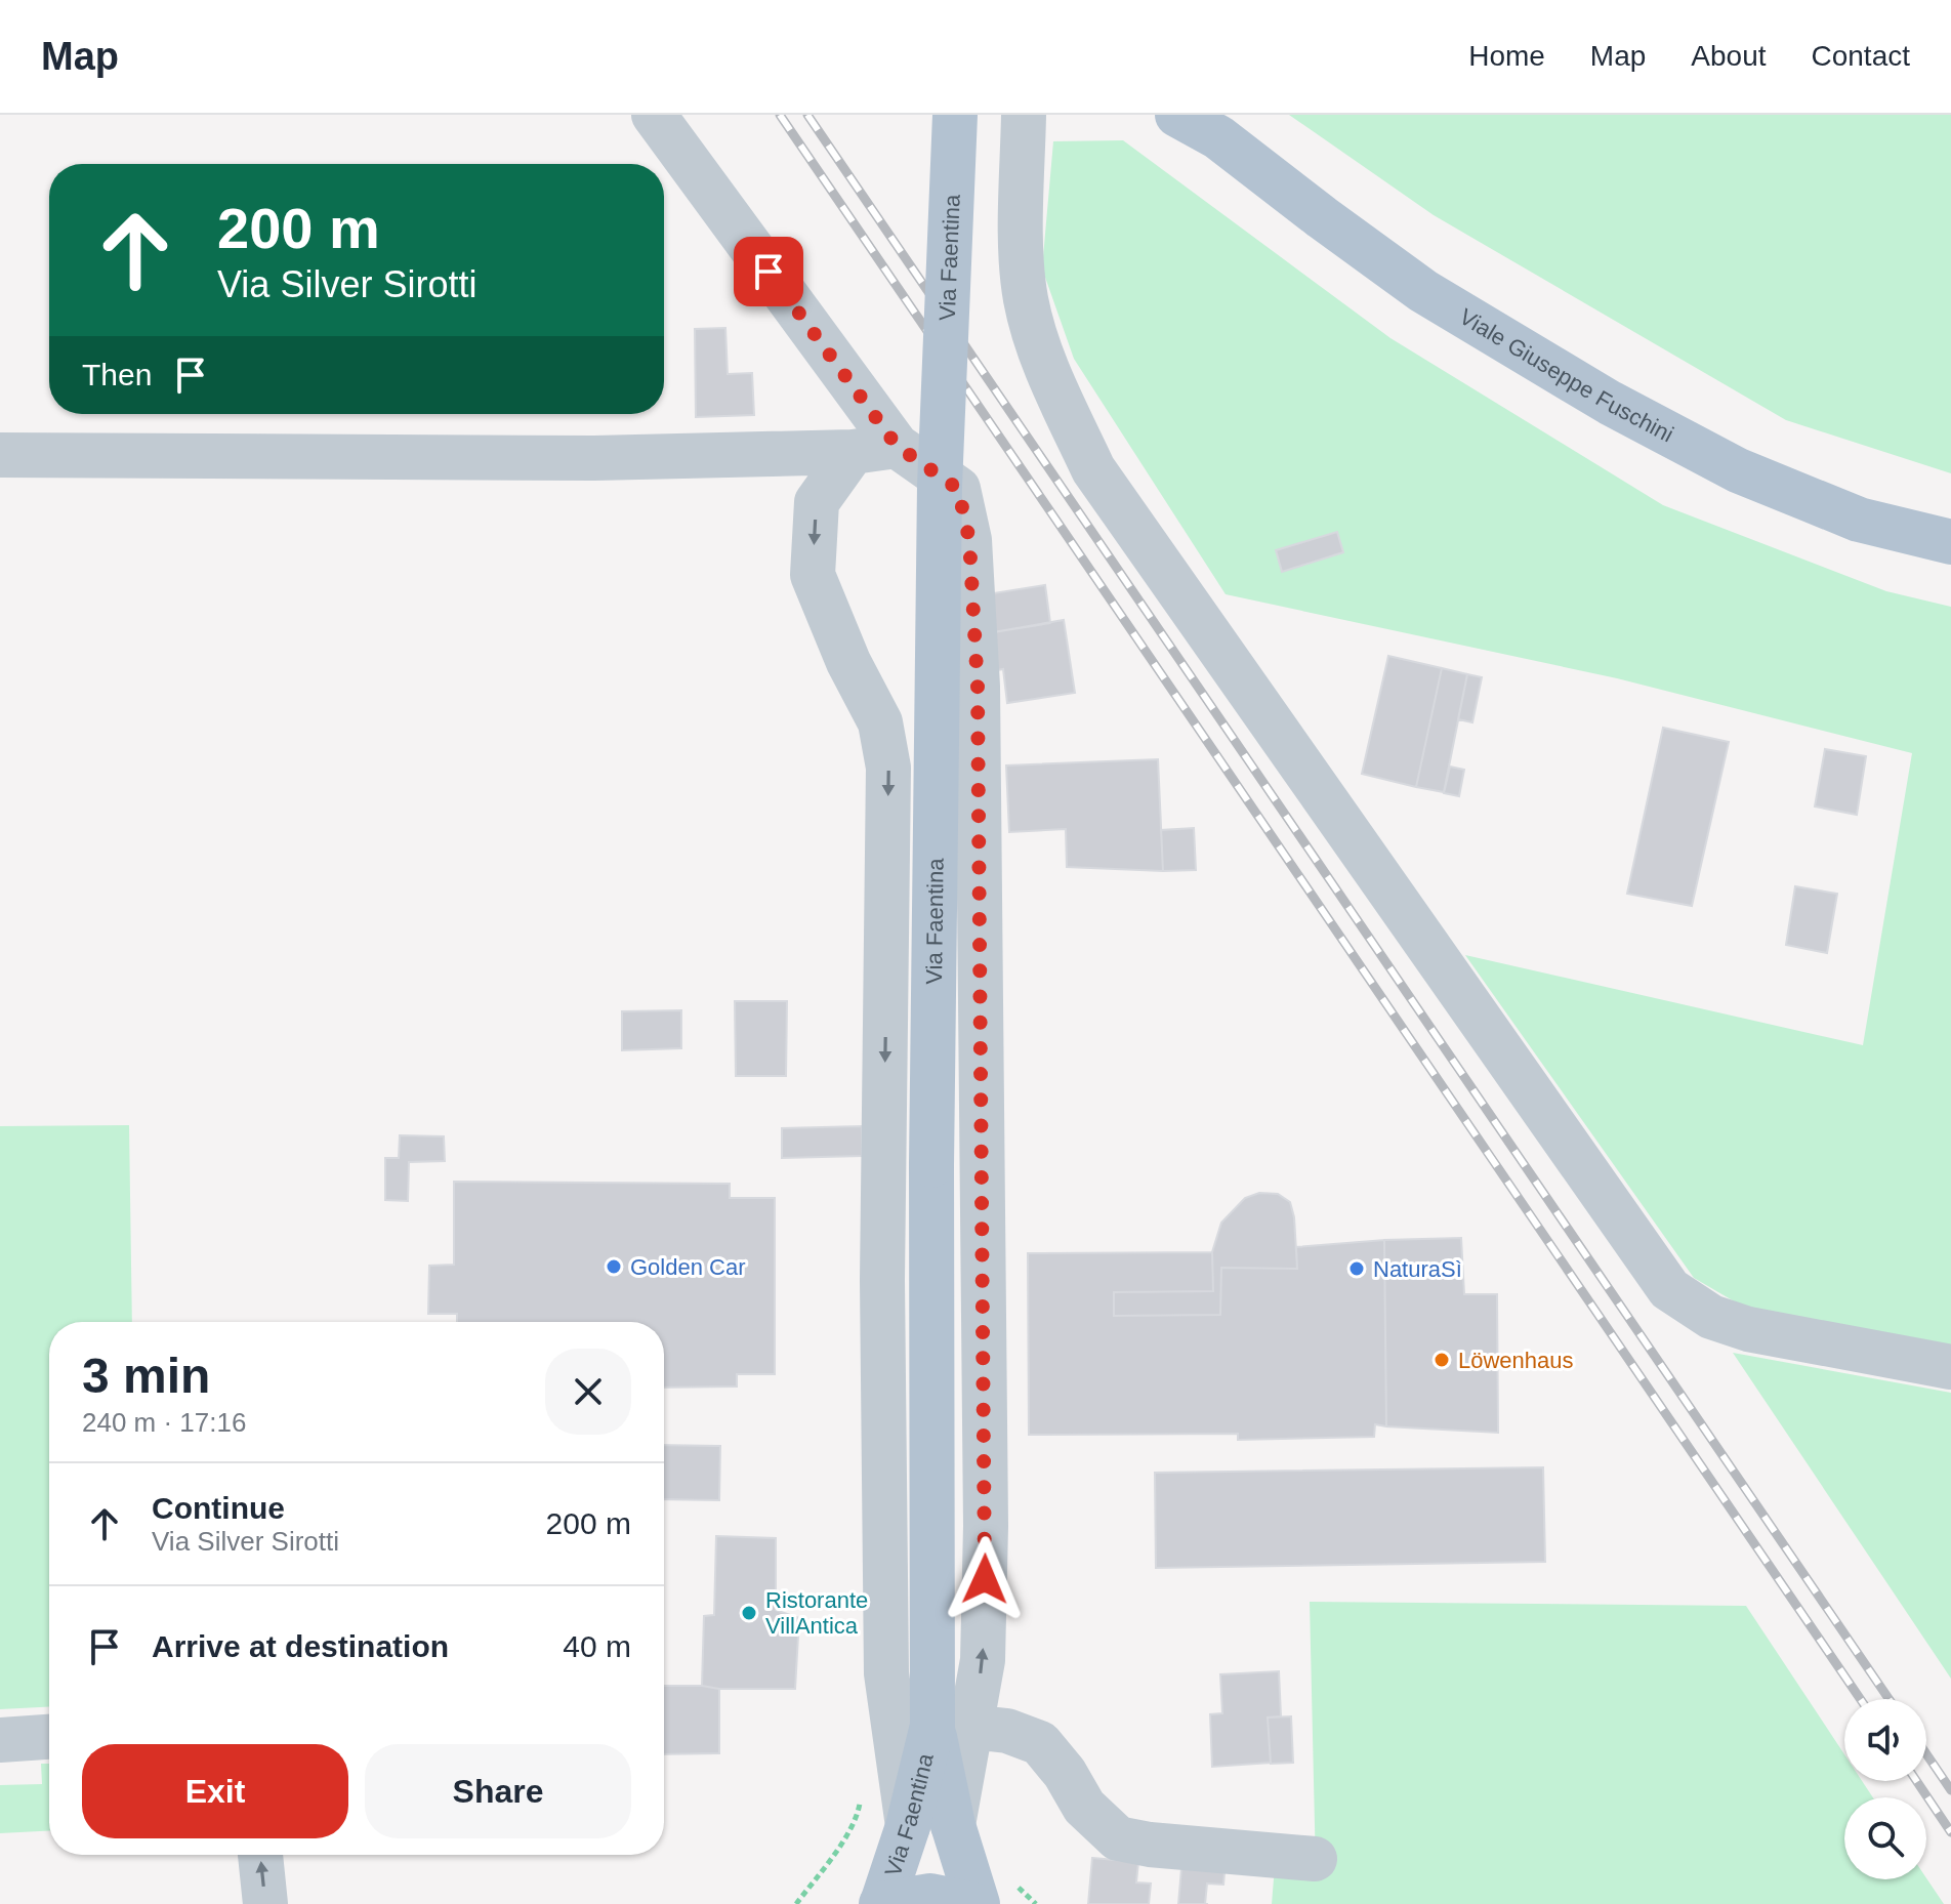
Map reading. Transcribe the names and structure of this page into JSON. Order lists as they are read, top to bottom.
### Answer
{
  "streets": {
    "main road": ["Via Faentina", "Viale Giuseppe Fuschini"]
  },
  "places": [
    "Golden Car",
    "NaturaSì",
    "Löwenhaus",
    "Ristorante VillAntica"
  ],
  "page": {
    "header": "Map",
    "nav": [
      "Home",
      "Map",
      "About",
      "Contact"
    ],
    "turn": ["200 m", "Via Silver Sirotti"],
    "then": "Then",
    "heading": ["3 min", "240 m · 17:16"],
    "list": [
      {
        "name": "Continue",
        "note": "Via Silver Sirotti",
        "value": "200 m"
      },
      {
        "name": "Arrive at destination",
        "value": "40 m"
      }
    ],
    "buttons": ["Exit", "Share"]
  }
}
